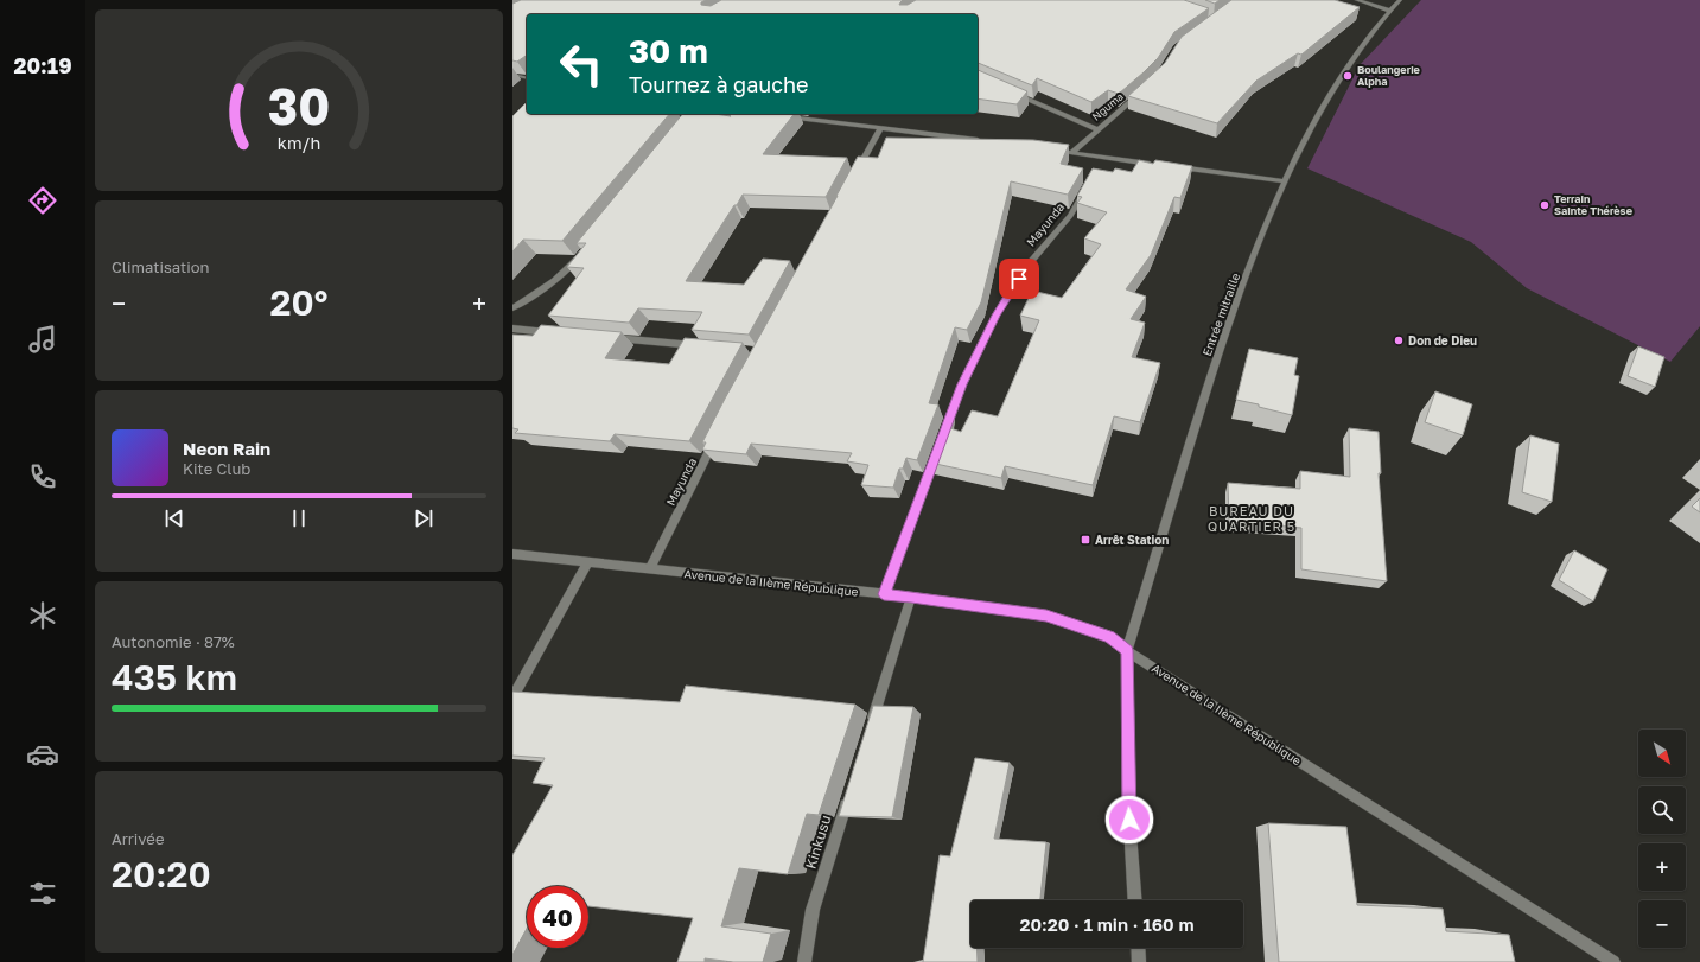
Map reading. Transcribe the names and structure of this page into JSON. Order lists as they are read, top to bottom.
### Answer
{
  "streets": {
    "street": [
      "Nguma",
      "Mayunda",
      "Entrée mitraille",
      "Avenue de la IIème République",
      "Kinkusu"
    ]
  },
  "crossings": [
    ["Mayunda", "Avenue de la IIème République"],
    ["Entrée mitraille", "Avenue de la IIème République"]
  ],
  "districts": ["BUREAU DU QUARTIER 5"],
  "places": {
    "other": ["Boulangerie Alpha", "Terrain Sainte Thérèse", "Don de Dieu"],
    "transit": ["Arrêt Station"]
  },
  "north": "bottom right",
  "page": {
    "tabs": "20:19",
    "turn": ["30 m", "Tournez à gauche"],
    "tile": [
      "Climatisation",
      ["Autonomie · 87%", "435 km"],
      ["Arrivée", "20:20"]
    ],
    "heat": ["−", "20°", "+"],
    "song": ["Neon Rain", "Kite Club"],
    "map_buttons": ["+", "−"],
    "limit": "40",
    "trip": "20:20 · 1 min · 160 m",
    "gauge": ["30", "km/h"]
  }
}
